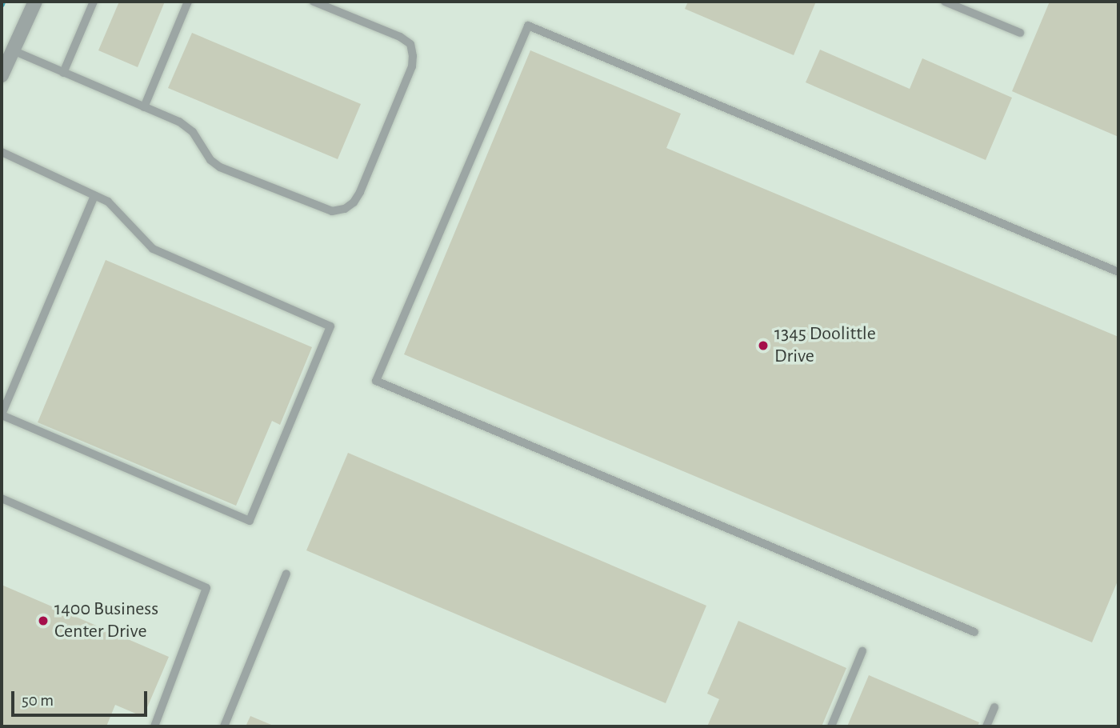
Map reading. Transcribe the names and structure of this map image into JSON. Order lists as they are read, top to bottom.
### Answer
{
  "places": ["1345 Doolittle Drive", "1400 Business Center Drive"],
  "scale_bar": "50 m"
}
